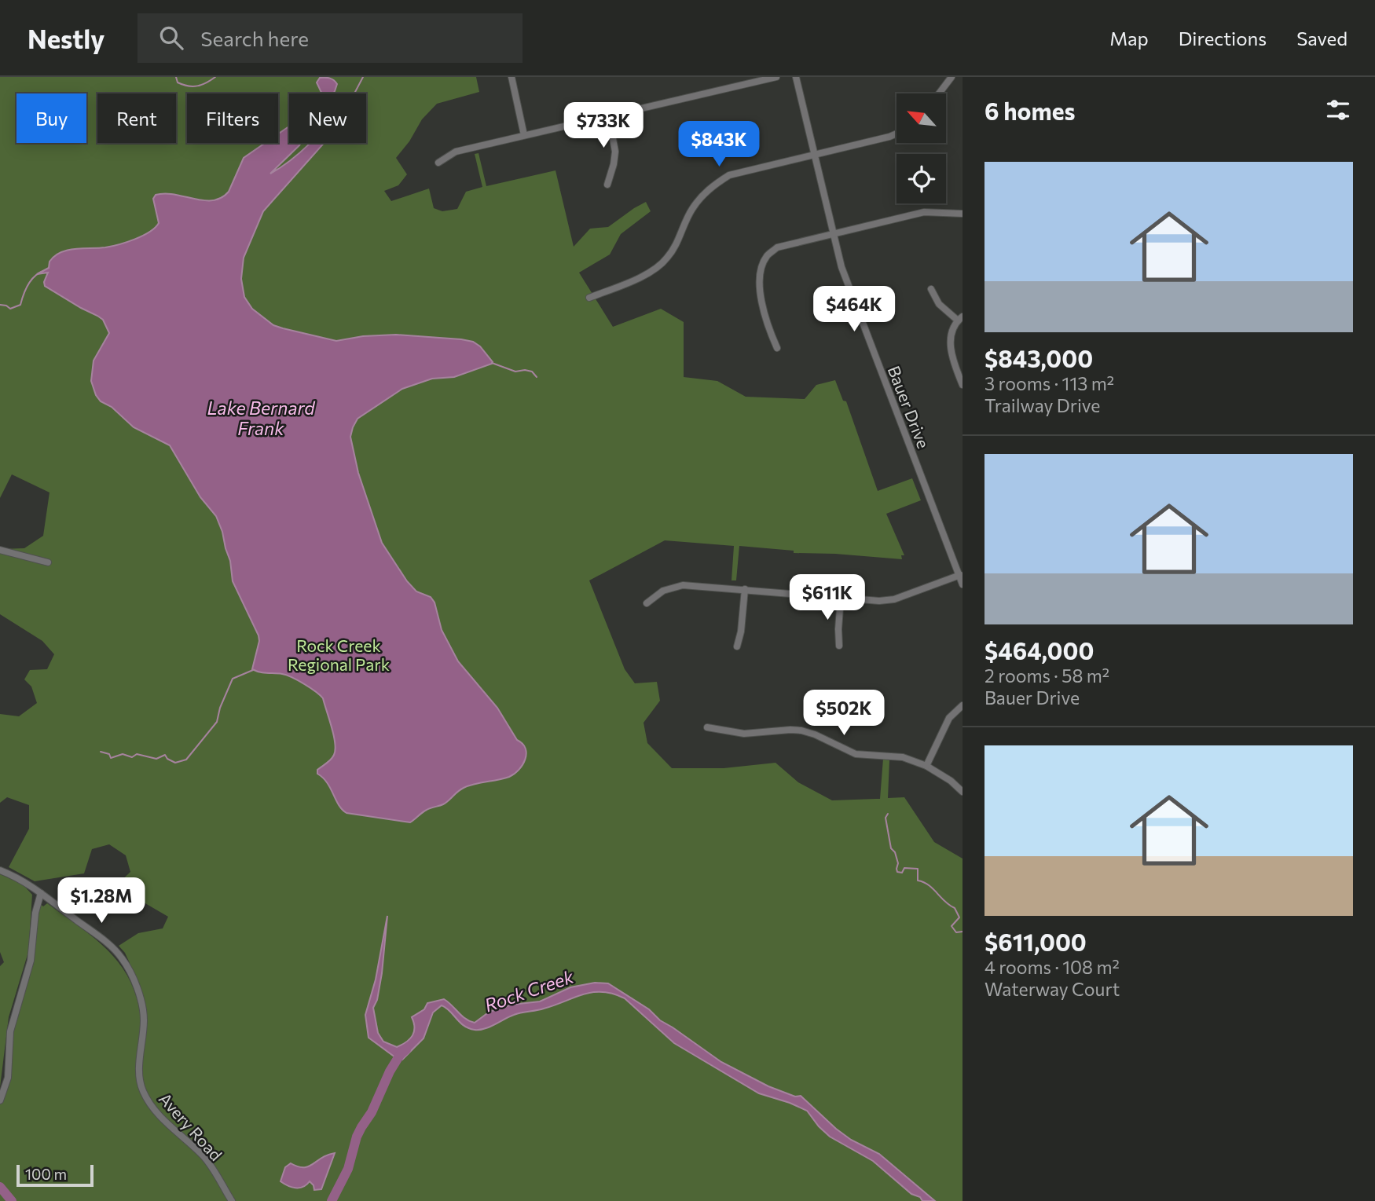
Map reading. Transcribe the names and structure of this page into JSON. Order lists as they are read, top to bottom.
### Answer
{
  "streets": {
    "street": ["Bauer Drive", "Avery Road"]
  },
  "water": ["Lake Bernard Frank", "Rock Creek"],
  "parks": ["Rock Creek Regional Park"],
  "scale_bar": "100 m",
  "north": "top left",
  "page": {
    "header": "Nestly",
    "search": "Search here",
    "nav": ["Map", "Directions", "Saved"],
    "heading": "6 homes",
    "chip": [
      "Buy",
      "Rent",
      "Filters",
      "New"
    ],
    "price": [
      "$733K",
      "$843K",
      "$464K",
      "$611K",
      "$502K",
      "$1.28M"
    ],
    "list": [
      {
        "name": "$843,000",
        "note": "3 rooms · 113 m² · Trailway Drive"
      },
      {
        "name": "$464,000",
        "note": "2 rooms · 58 m² · Bauer Drive"
      },
      {
        "name": "$611,000",
        "note": "4 rooms · 108 m² · Waterway Court"
      }
    ],
    "scale": "100 m"
  }
}
